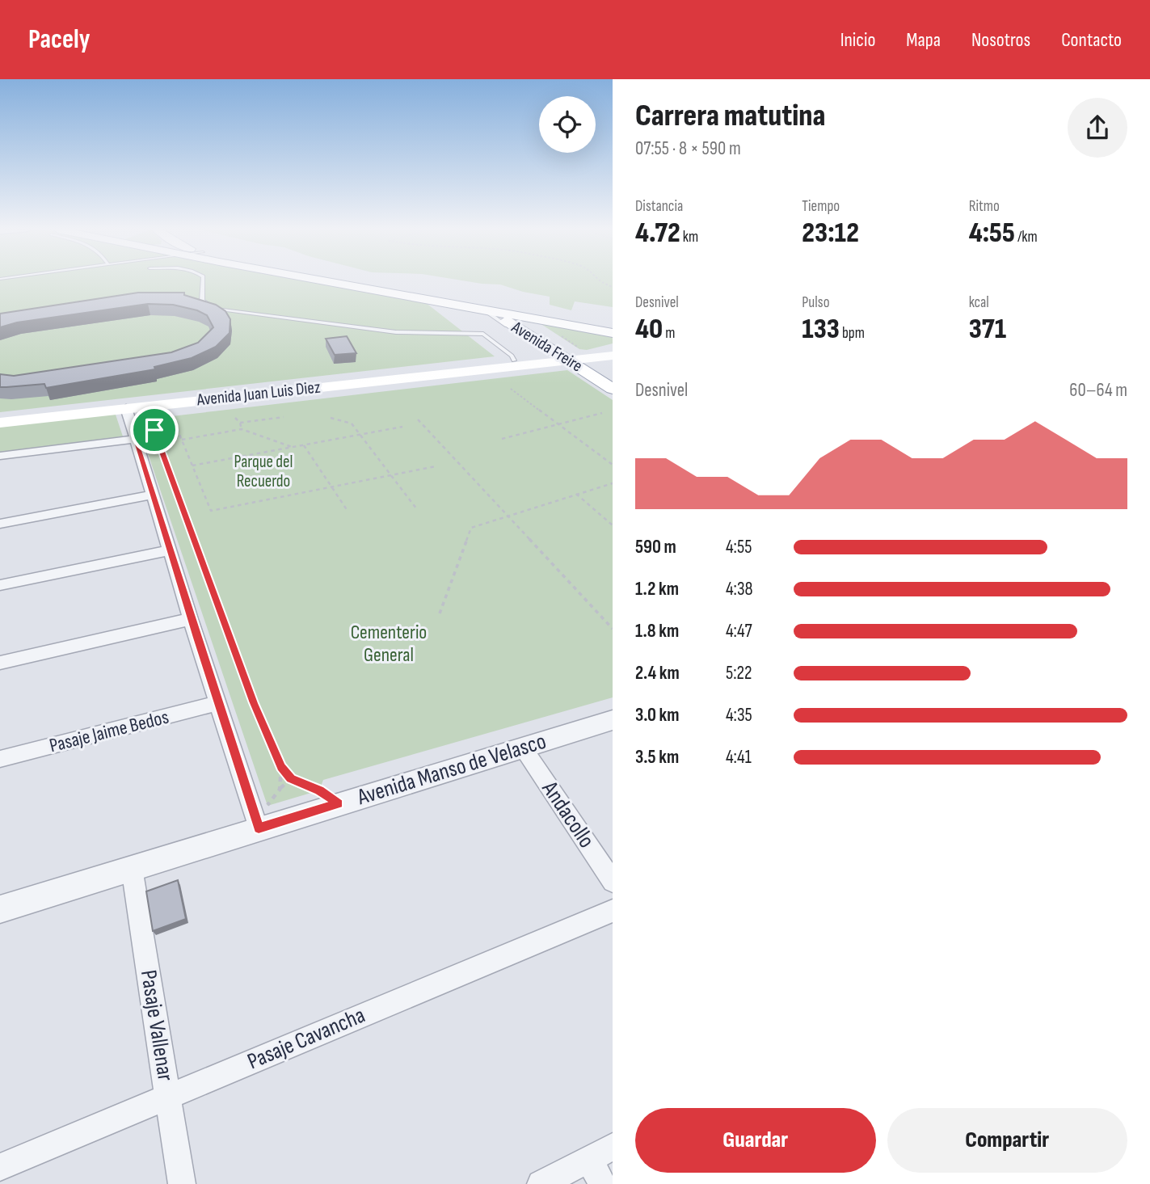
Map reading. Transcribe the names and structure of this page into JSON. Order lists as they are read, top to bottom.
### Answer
{
  "streets": {
    "main road": ["Avenida Freire", "Avenida Juan Luis Diez"],
    "street": [
      "Pasaje Jaime Bedos",
      "Avenida Manso de Velasco",
      "Andacollo",
      "Pasaje Vallenar",
      "Pasaje Cavancha"
    ]
  },
  "crossings": [
    ["Avenida Freire", "Avenida Juan Luis Diez"],
    ["Avenida Manso de Velasco", "Andacollo"],
    ["Avenida Manso de Velasco", "Pasaje Vallenar"],
    ["Pasaje Vallenar", "Pasaje Cavancha"]
  ],
  "parks": ["Parque del Recuerdo", "Cementerio General"],
  "page": {
    "header": "Pacely",
    "nav": [
      "Inicio",
      "Mapa",
      "Nosotros",
      "Contacto"
    ],
    "heading": ["Carrera matutina", "07:55 · 8 × 590 m"],
    "stats": [
      ["Distancia", "4.72 km"],
      ["Tiempo", "23:12"],
      ["Ritmo", "4:55 /km"],
      ["Desnivel", "40 m"],
      ["Pulso", "133 bpm"],
      ["kcal", "371"]
    ],
    "chart": ["Desnivel", "60–64 m"],
    "list": [
      {
        "name": "590 m",
        "note": "4:55"
      },
      {
        "name": "1.2 km",
        "note": "4:38"
      },
      {
        "name": "1.8 km",
        "note": "4:47"
      },
      {
        "name": "2.4 km",
        "note": "5:22"
      },
      {
        "name": "3.0 km",
        "note": "4:35"
      },
      {
        "name": "3.5 km",
        "note": "4:41"
      }
    ],
    "buttons": ["Guardar", "Compartir"]
  }
}
